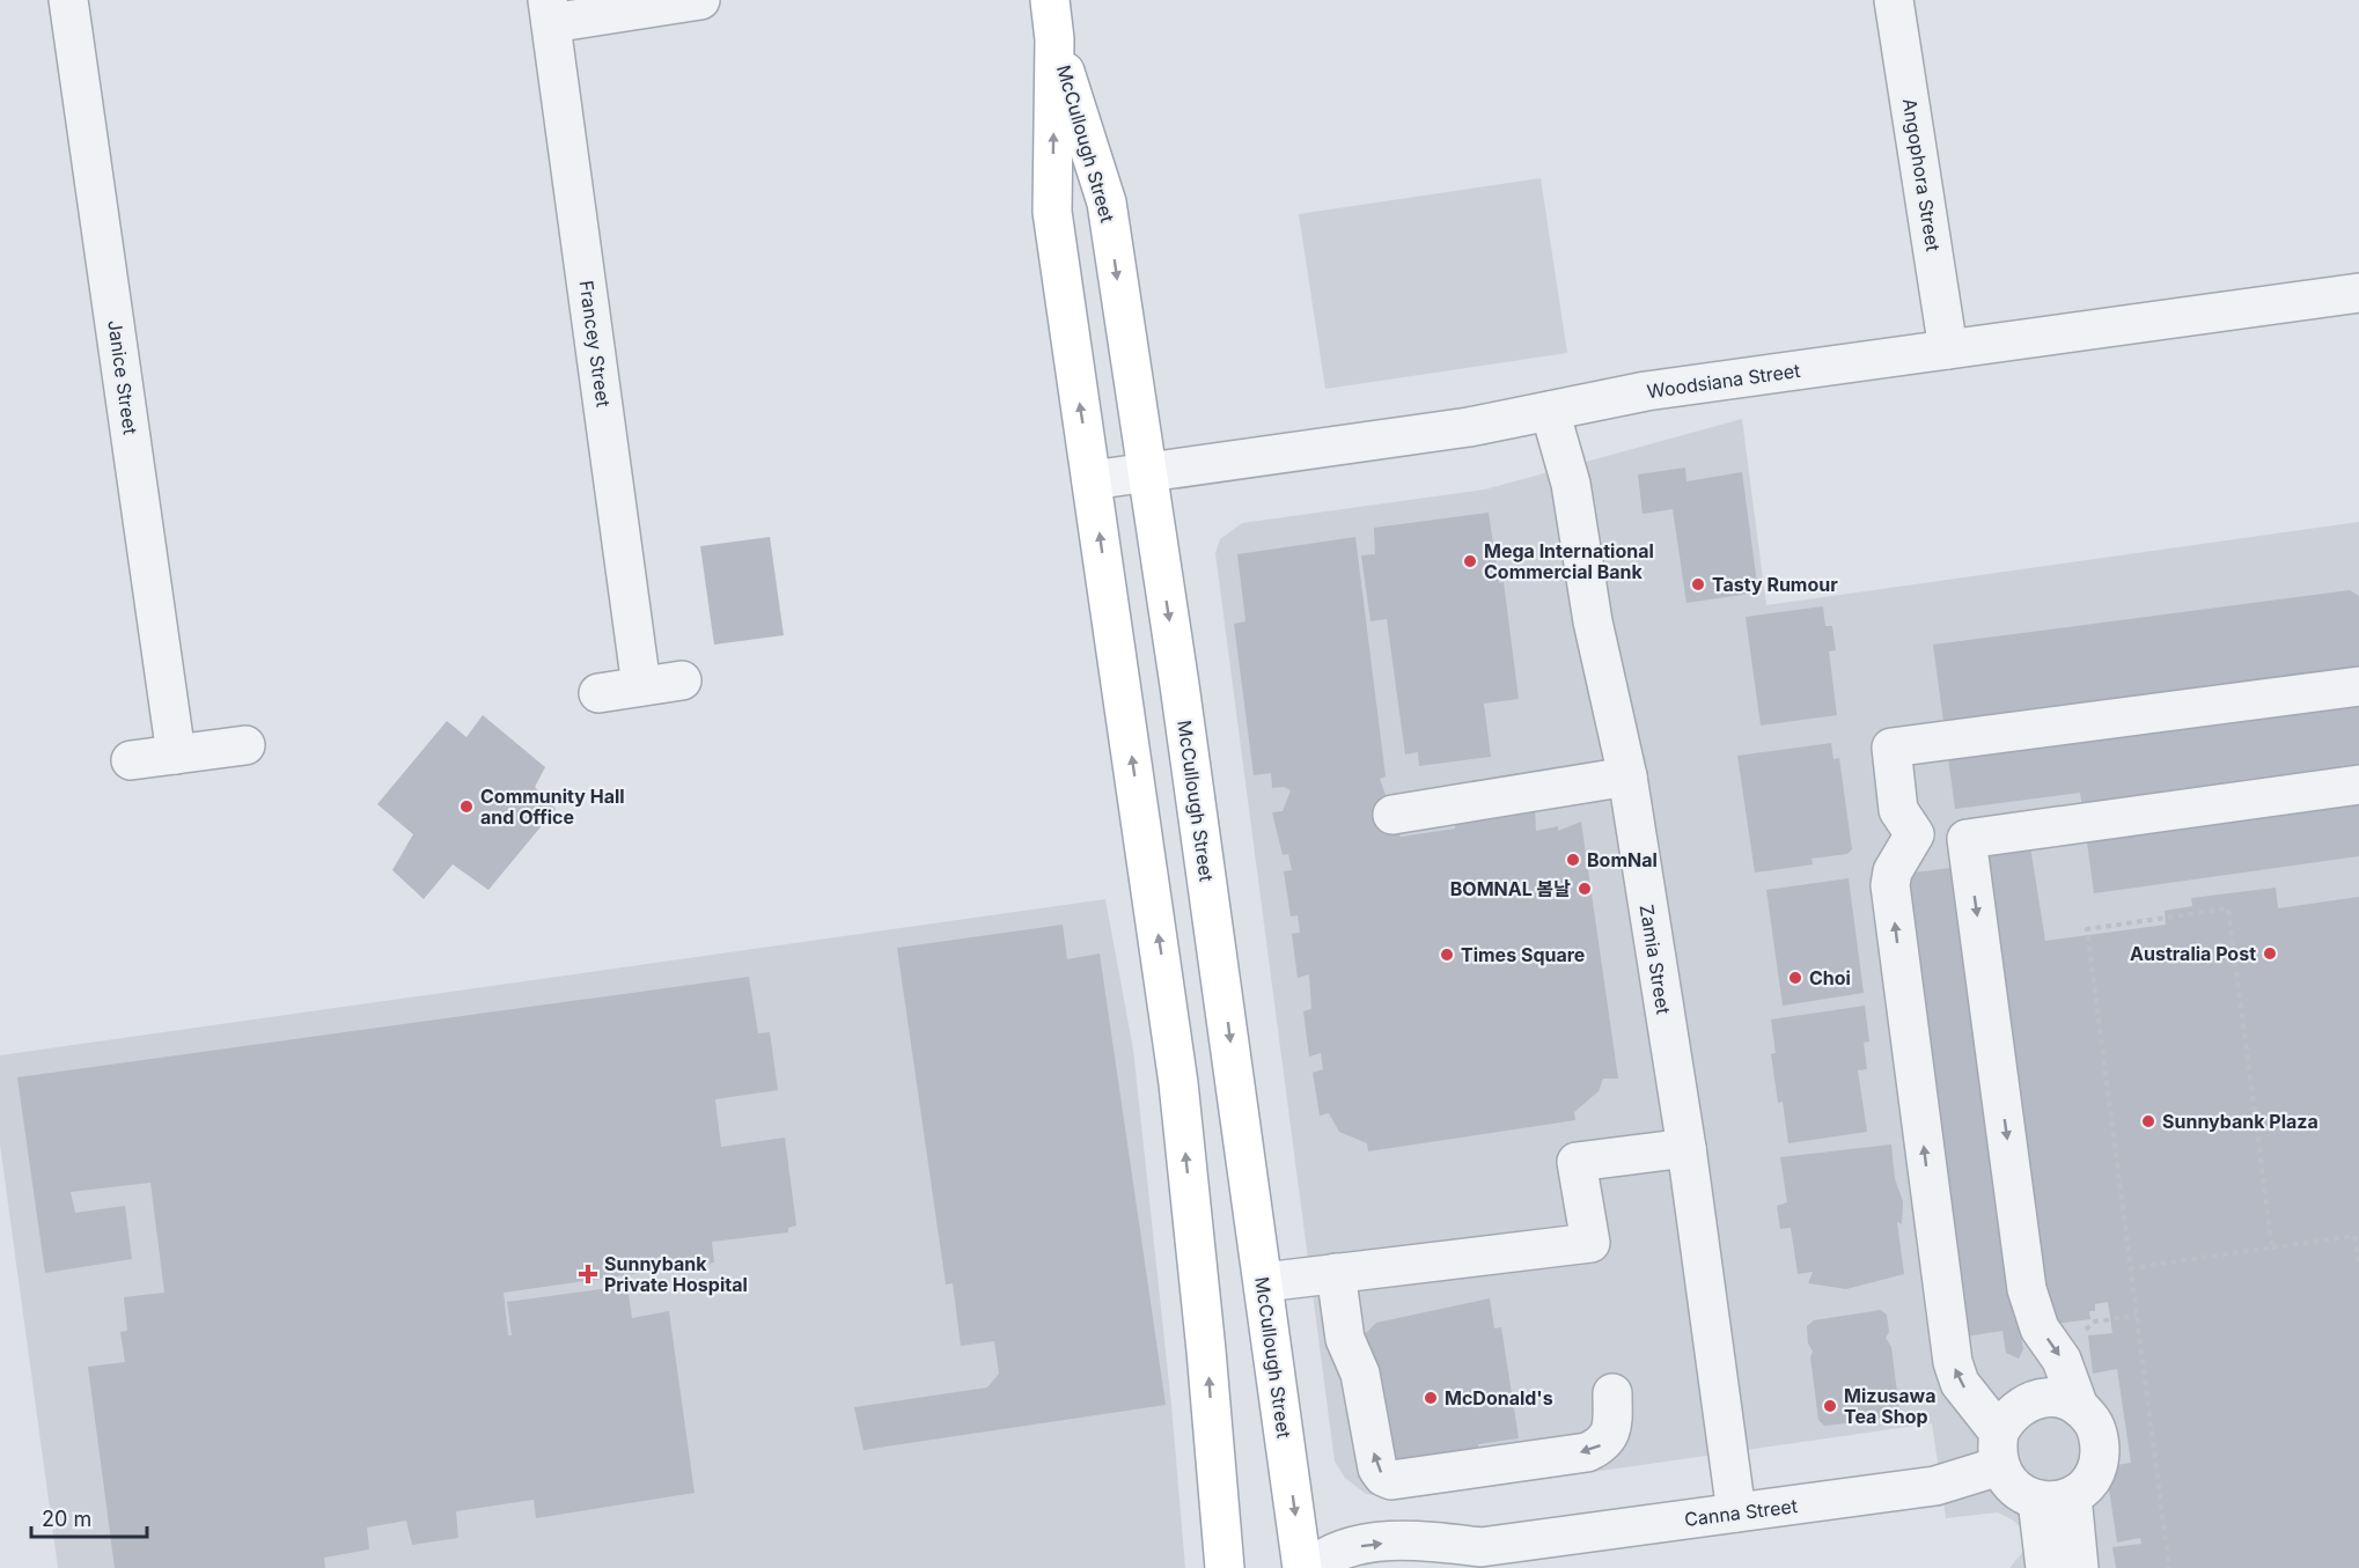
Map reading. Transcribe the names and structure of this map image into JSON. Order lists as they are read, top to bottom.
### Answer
{
  "streets": {
    "main road": ["McCullough Street"],
    "street": [
      "Angophora Street",
      "Francey Street",
      "Janice Street",
      "Woodsiana Street",
      "Zamia Street",
      "Canna Street"
    ]
  },
  "crossings": [
    ["McCullough Street", "Woodsiana Street"],
    ["Angophora Street", "Woodsiana Street"],
    ["Woodsiana Street", "Zamia Street"],
    ["Zamia Street", "Canna Street"]
  ],
  "places": {
    "other": [
      "Mega International Commercial Bank",
      "Tasty Rumour",
      "Community Hall and Office",
      "BomNal",
      "BOMNAL 봄날",
      "Australia Post",
      "Times Square",
      "Choi",
      "Sunnybank Plaza",
      "McDonald's",
      "Mizusawa Tea Shop"
    ],
    "health": ["Sunnybank Private Hospital"]
  },
  "scale_bar": "20 m"
}
